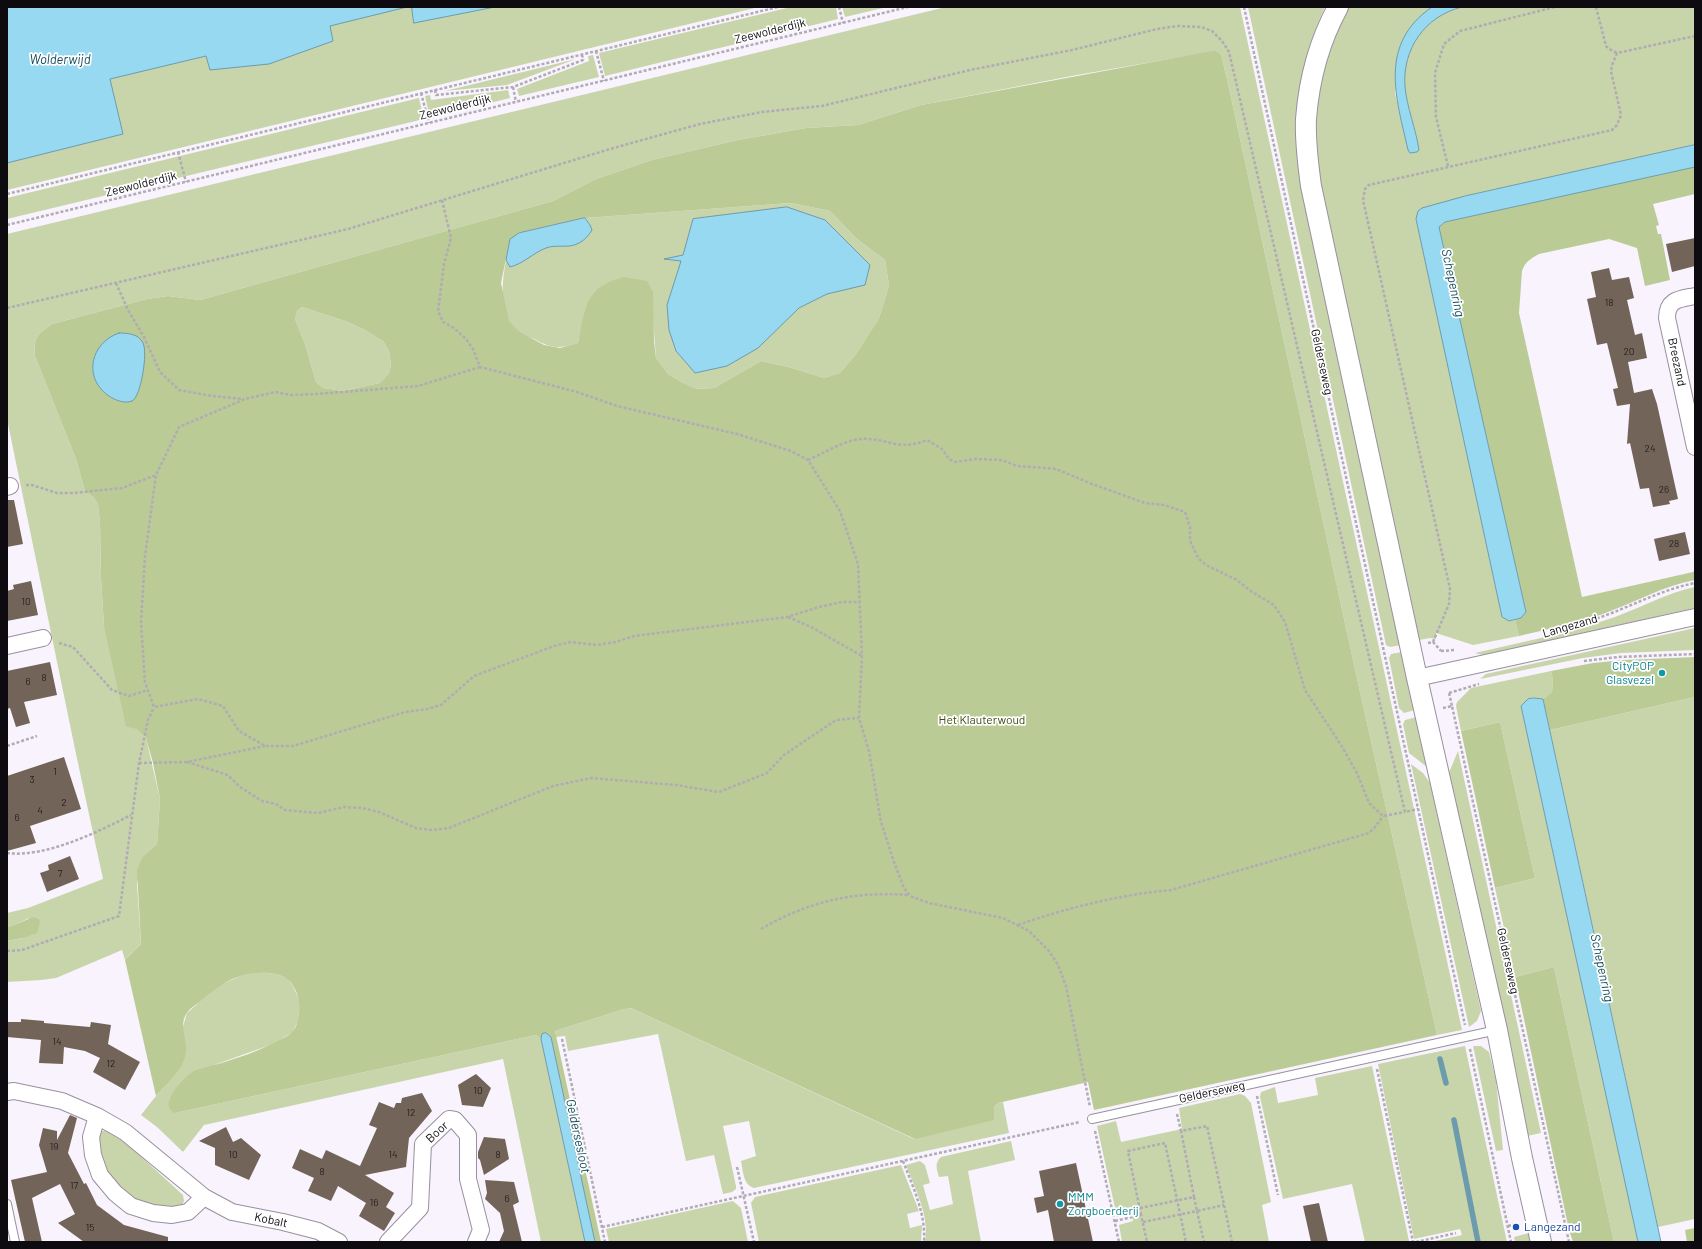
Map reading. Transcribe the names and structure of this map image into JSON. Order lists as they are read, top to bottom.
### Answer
{
  "streets": {
    "street": [
      "Breezand",
      "Langezand",
      "Boor",
      "Kobalt"
    ],
    "lane": ["Gelderseweg"],
    "path": ["Zeewolderdijk"]
  },
  "water": ["Wolderwijd", "Schepenring", "Geldersesloot"],
  "parks": ["Het Klauterwoud"],
  "places": ["CityPOP Glasvezel", "MMM Zorgboerderij", "Langezand"],
  "house_numbers": [
    "18",
    "20",
    "24",
    "26",
    "28",
    "10",
    "8",
    "6",
    "1",
    "3",
    "2",
    "4",
    "6",
    "7",
    "14",
    "12",
    "10",
    "12",
    "19",
    "10",
    "14",
    "8",
    "8",
    "17",
    "6",
    "16",
    "15"
  ]
}
